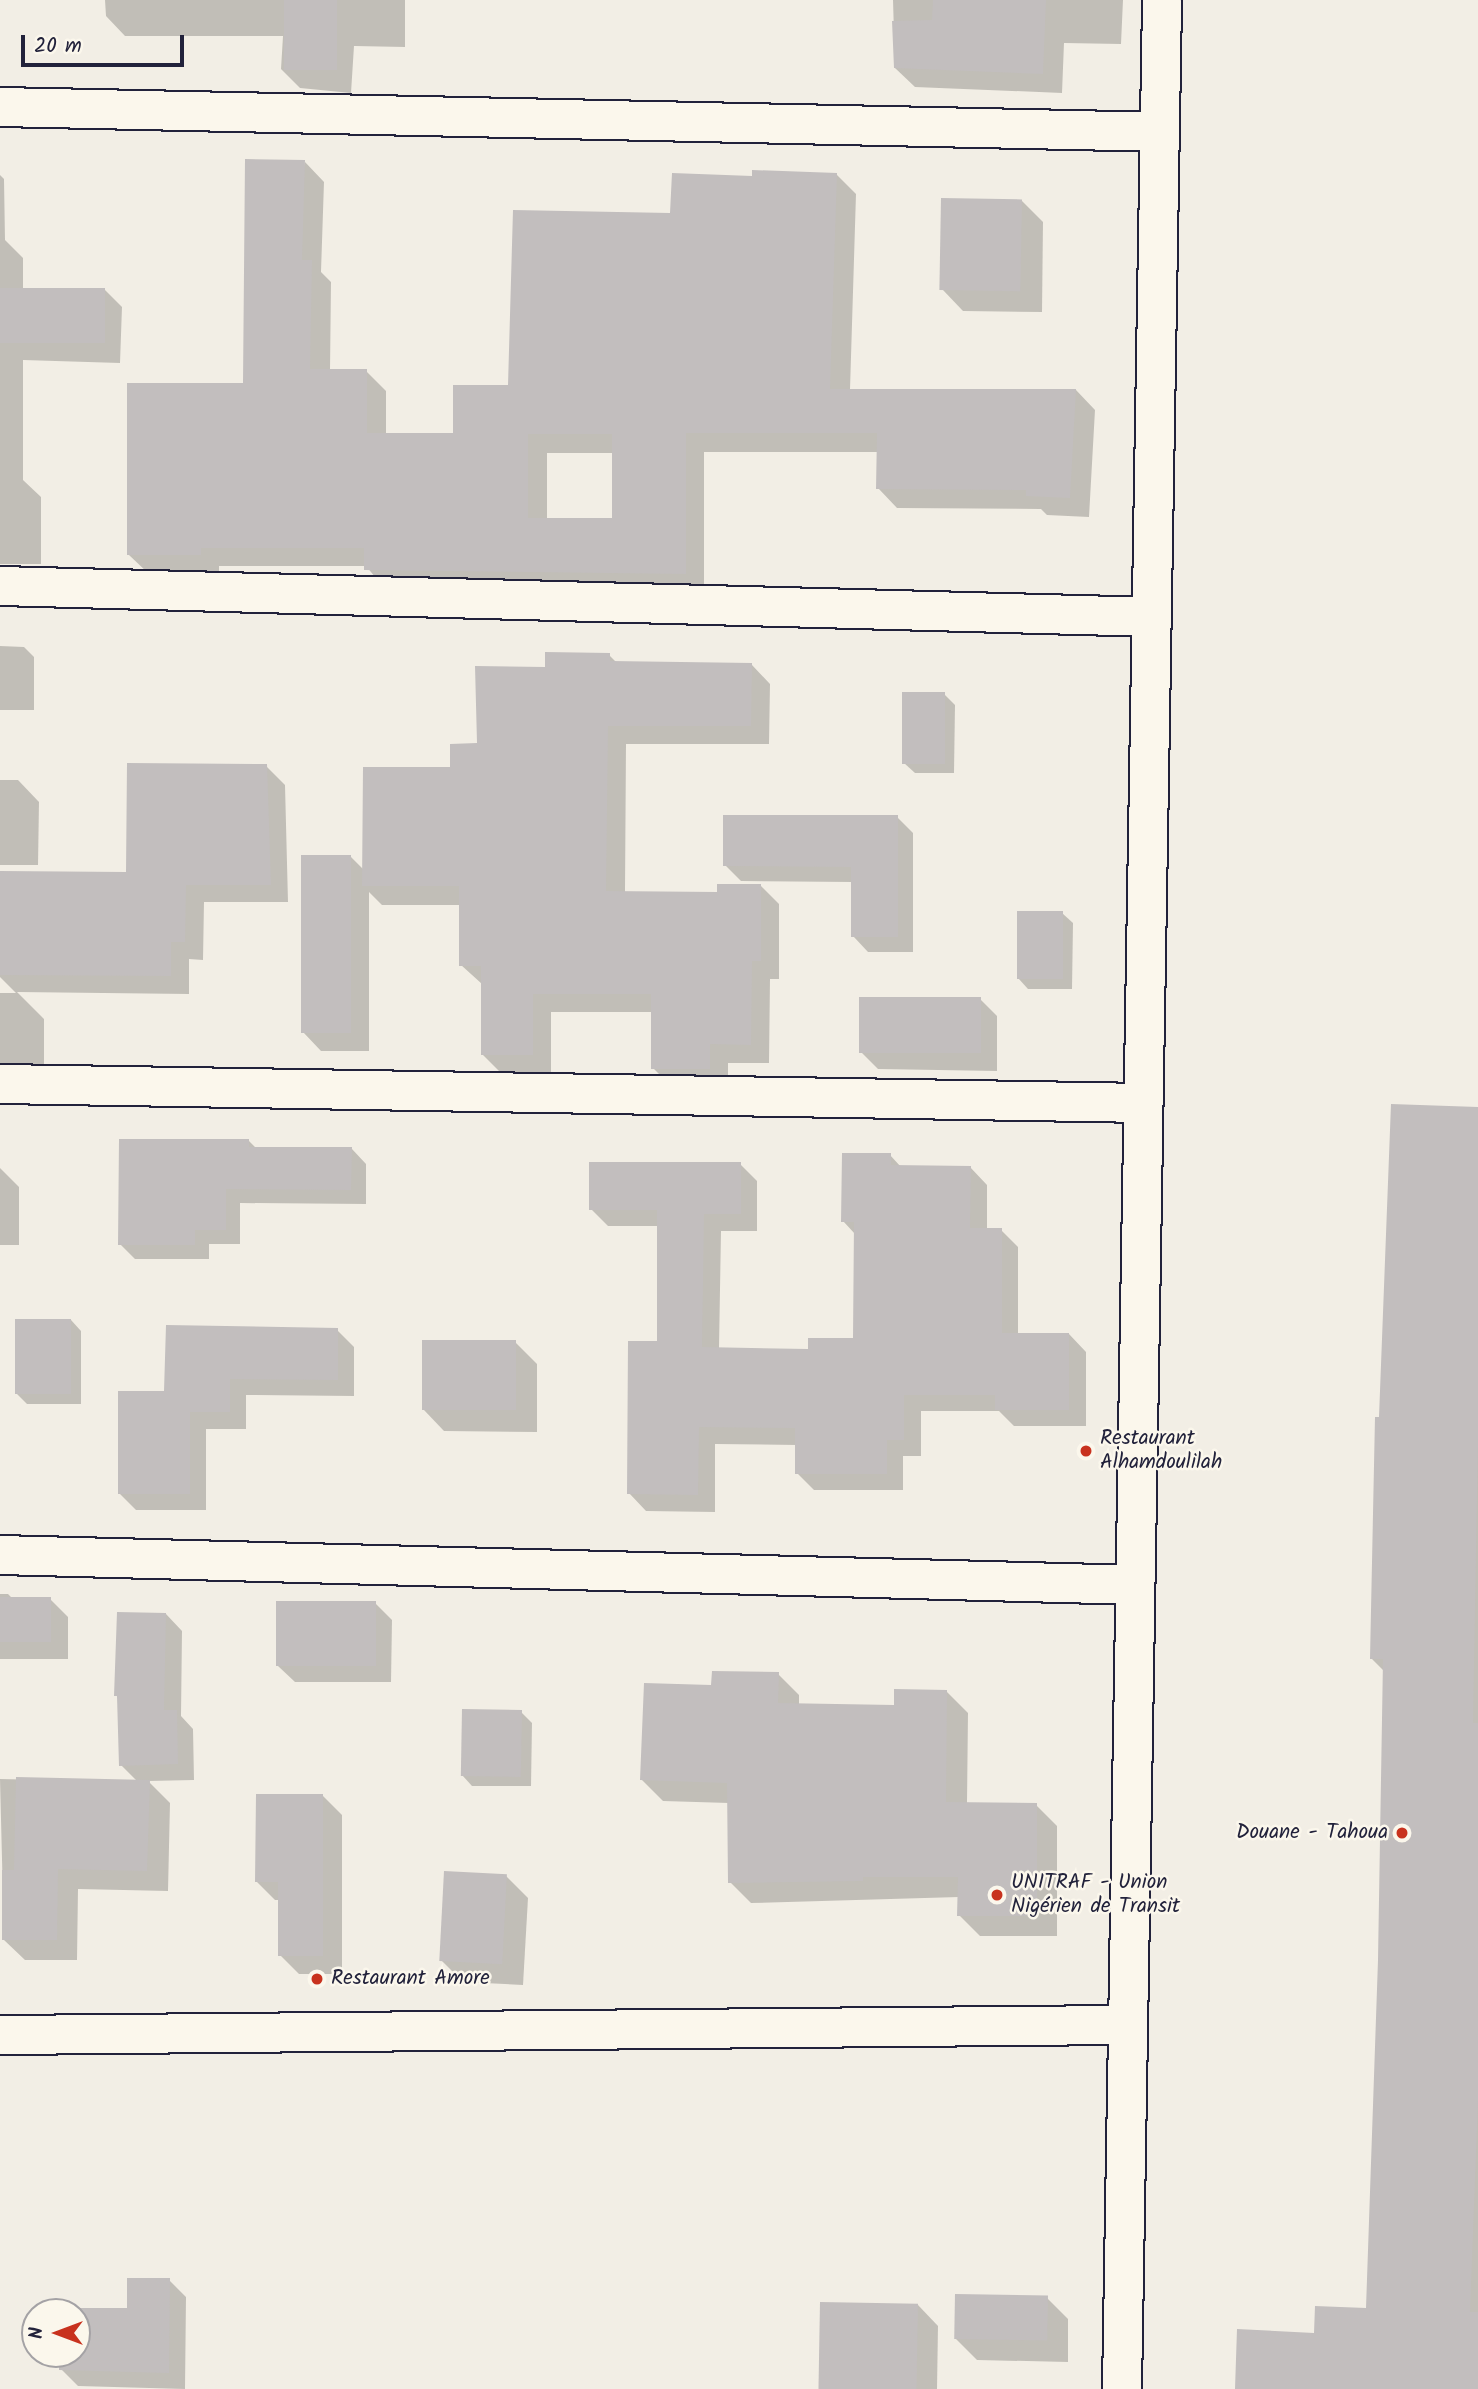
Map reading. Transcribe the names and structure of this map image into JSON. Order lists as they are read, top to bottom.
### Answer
{
  "places": [
    "Restaurant Alhamdoulilah",
    "Douane - Tahoua",
    "UNITRAF - Union Nigérien de Transit",
    "Restaurant Amore"
  ],
  "scale_bar": "20 m",
  "north": "left"
}
